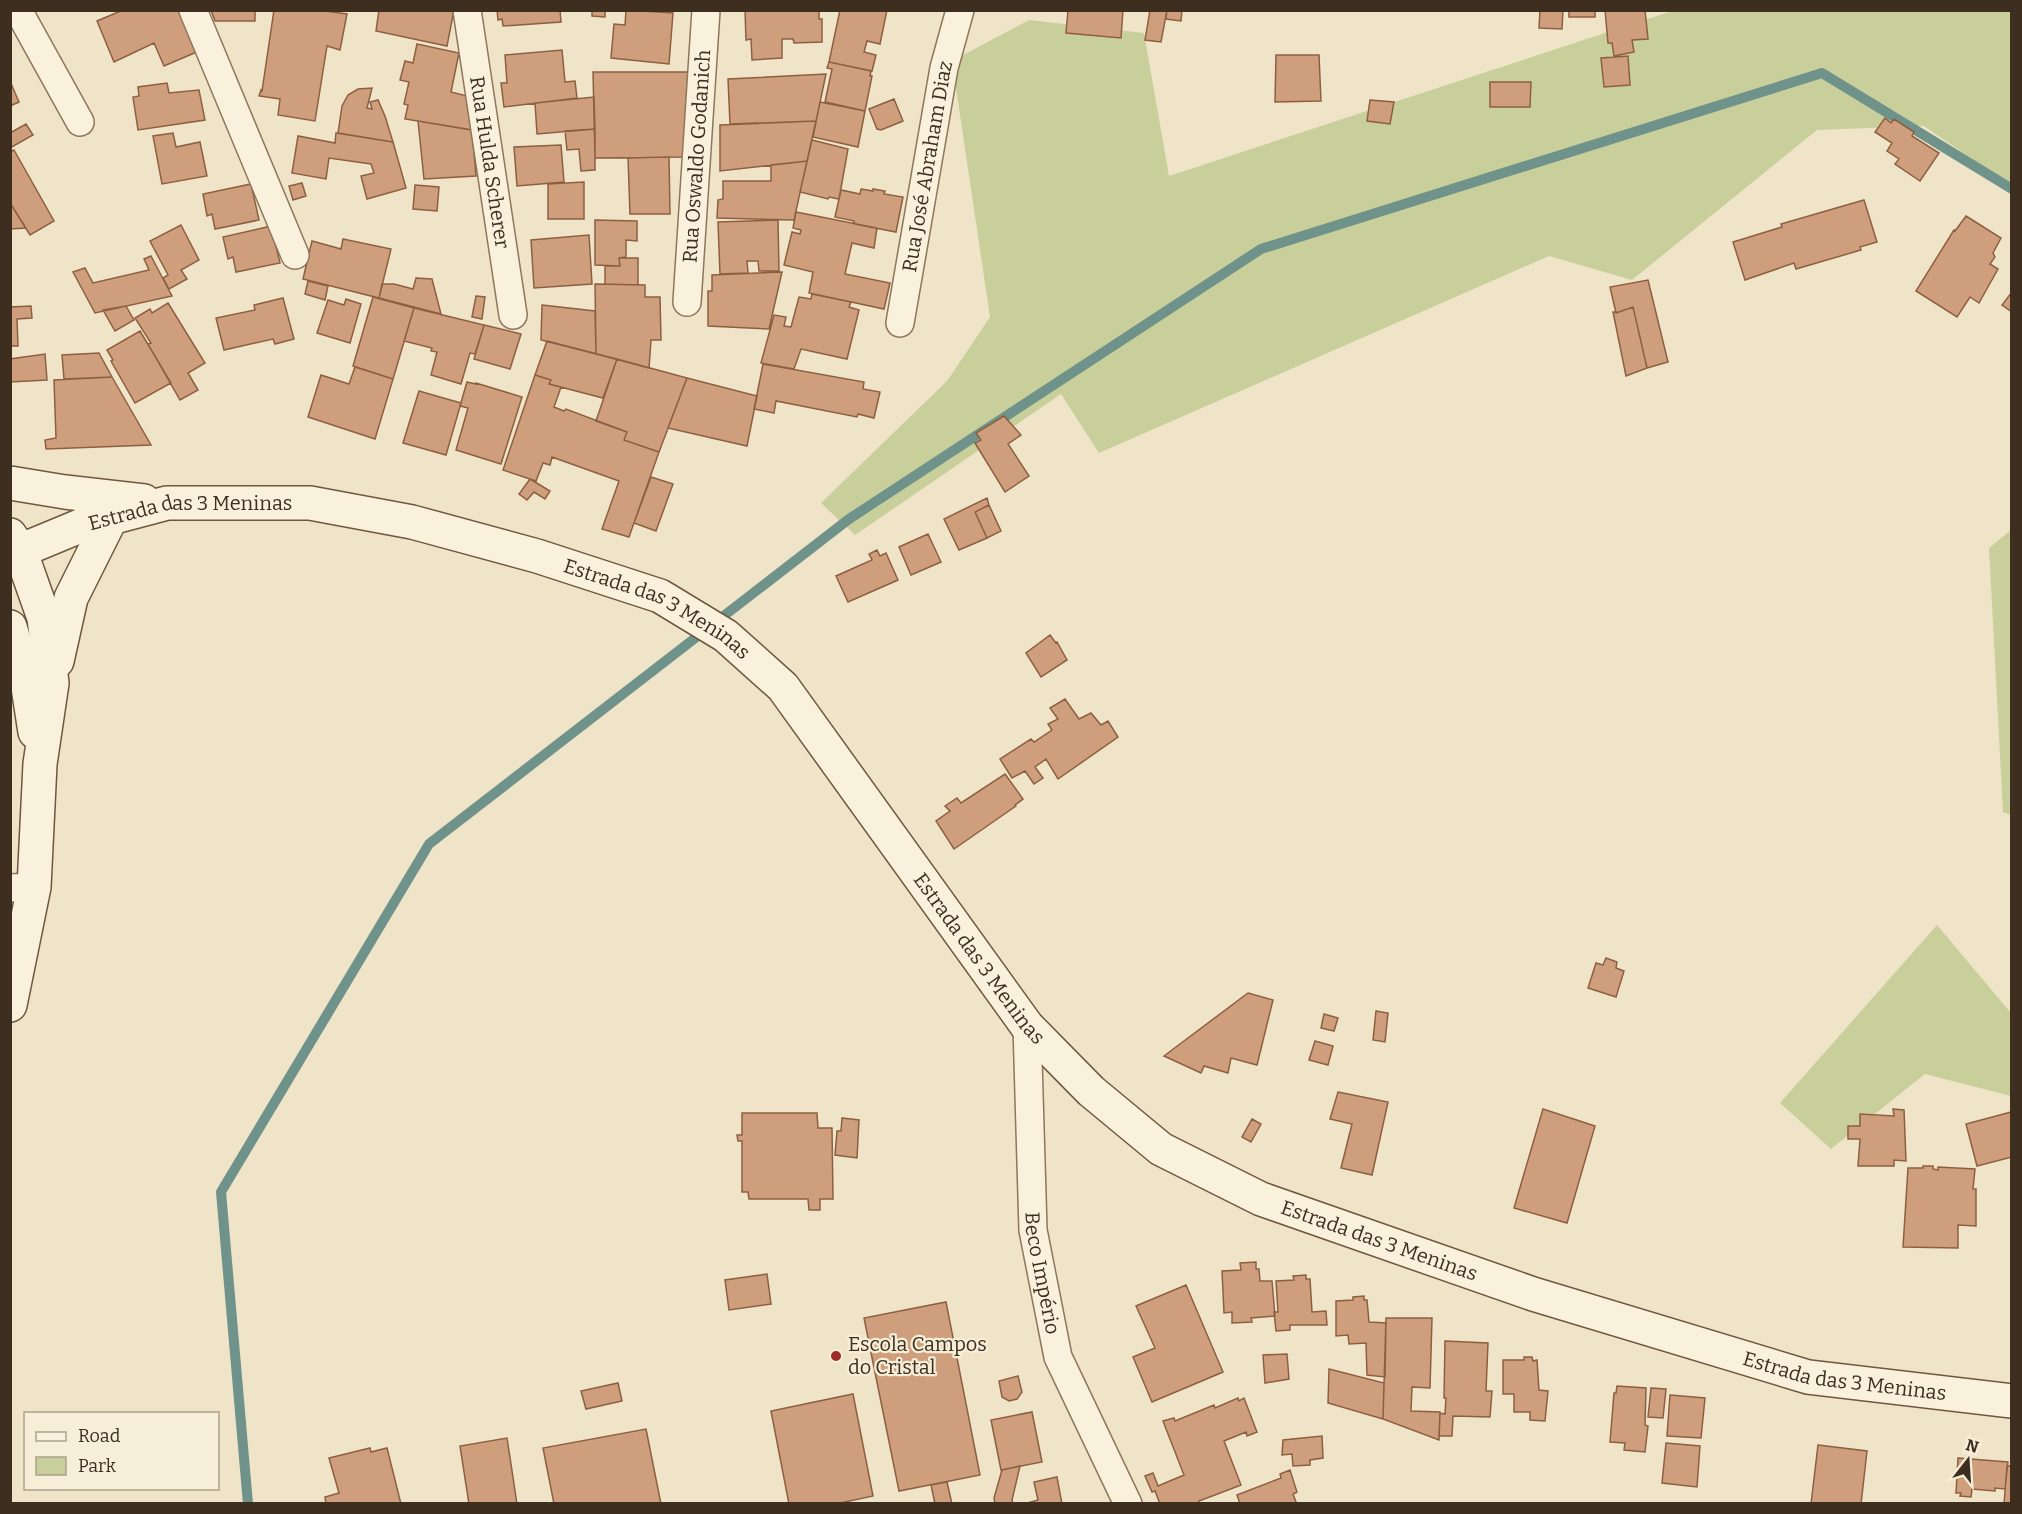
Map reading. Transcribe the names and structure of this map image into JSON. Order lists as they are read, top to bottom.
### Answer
{
  "streets": {
    "main road": ["Estrada das 3 Meninas"],
    "street": [
      "Rua Oswaldo Godanich",
      "Rua Hulda Scherer",
      "Rua José Abraham Diaz",
      "Beco Império"
    ]
  },
  "crossings": [
    ["Estrada das 3 Meninas", "Beco Império"]
  ],
  "places": ["Escola Campos do Cristal"],
  "legend": ["Road", "Park"],
  "north": "top"
}
